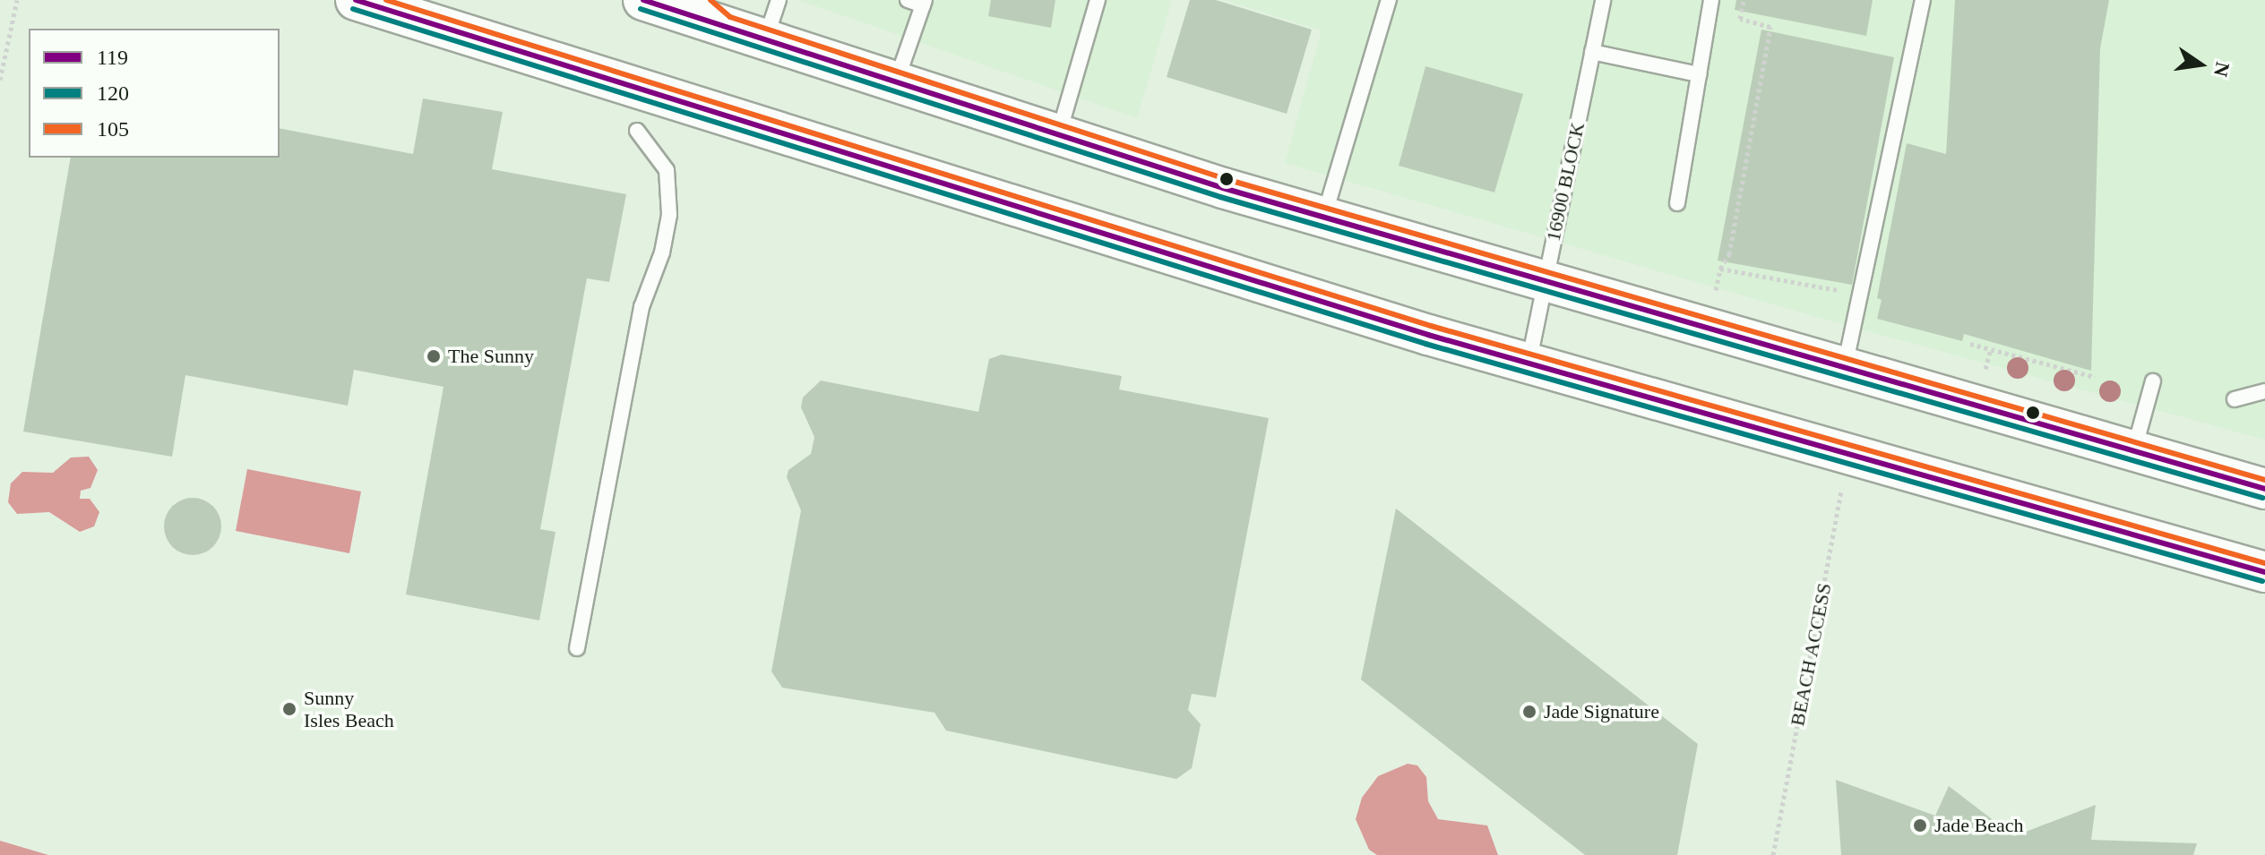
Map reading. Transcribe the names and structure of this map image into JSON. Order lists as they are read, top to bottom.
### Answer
{
  "streets": {
    "lane": ["16900 BLOCK"],
    "path": ["BEACH ACCESS"]
  },
  "places": [
    "The Sunny",
    "Sunny Isles Beach",
    "Jade Signature",
    "Jade Beach"
  ],
  "lines": ["transit line 119", "transit line 105", "transit line 120"],
  "legend": ["119", "120", "105"],
  "north": "right"
}
